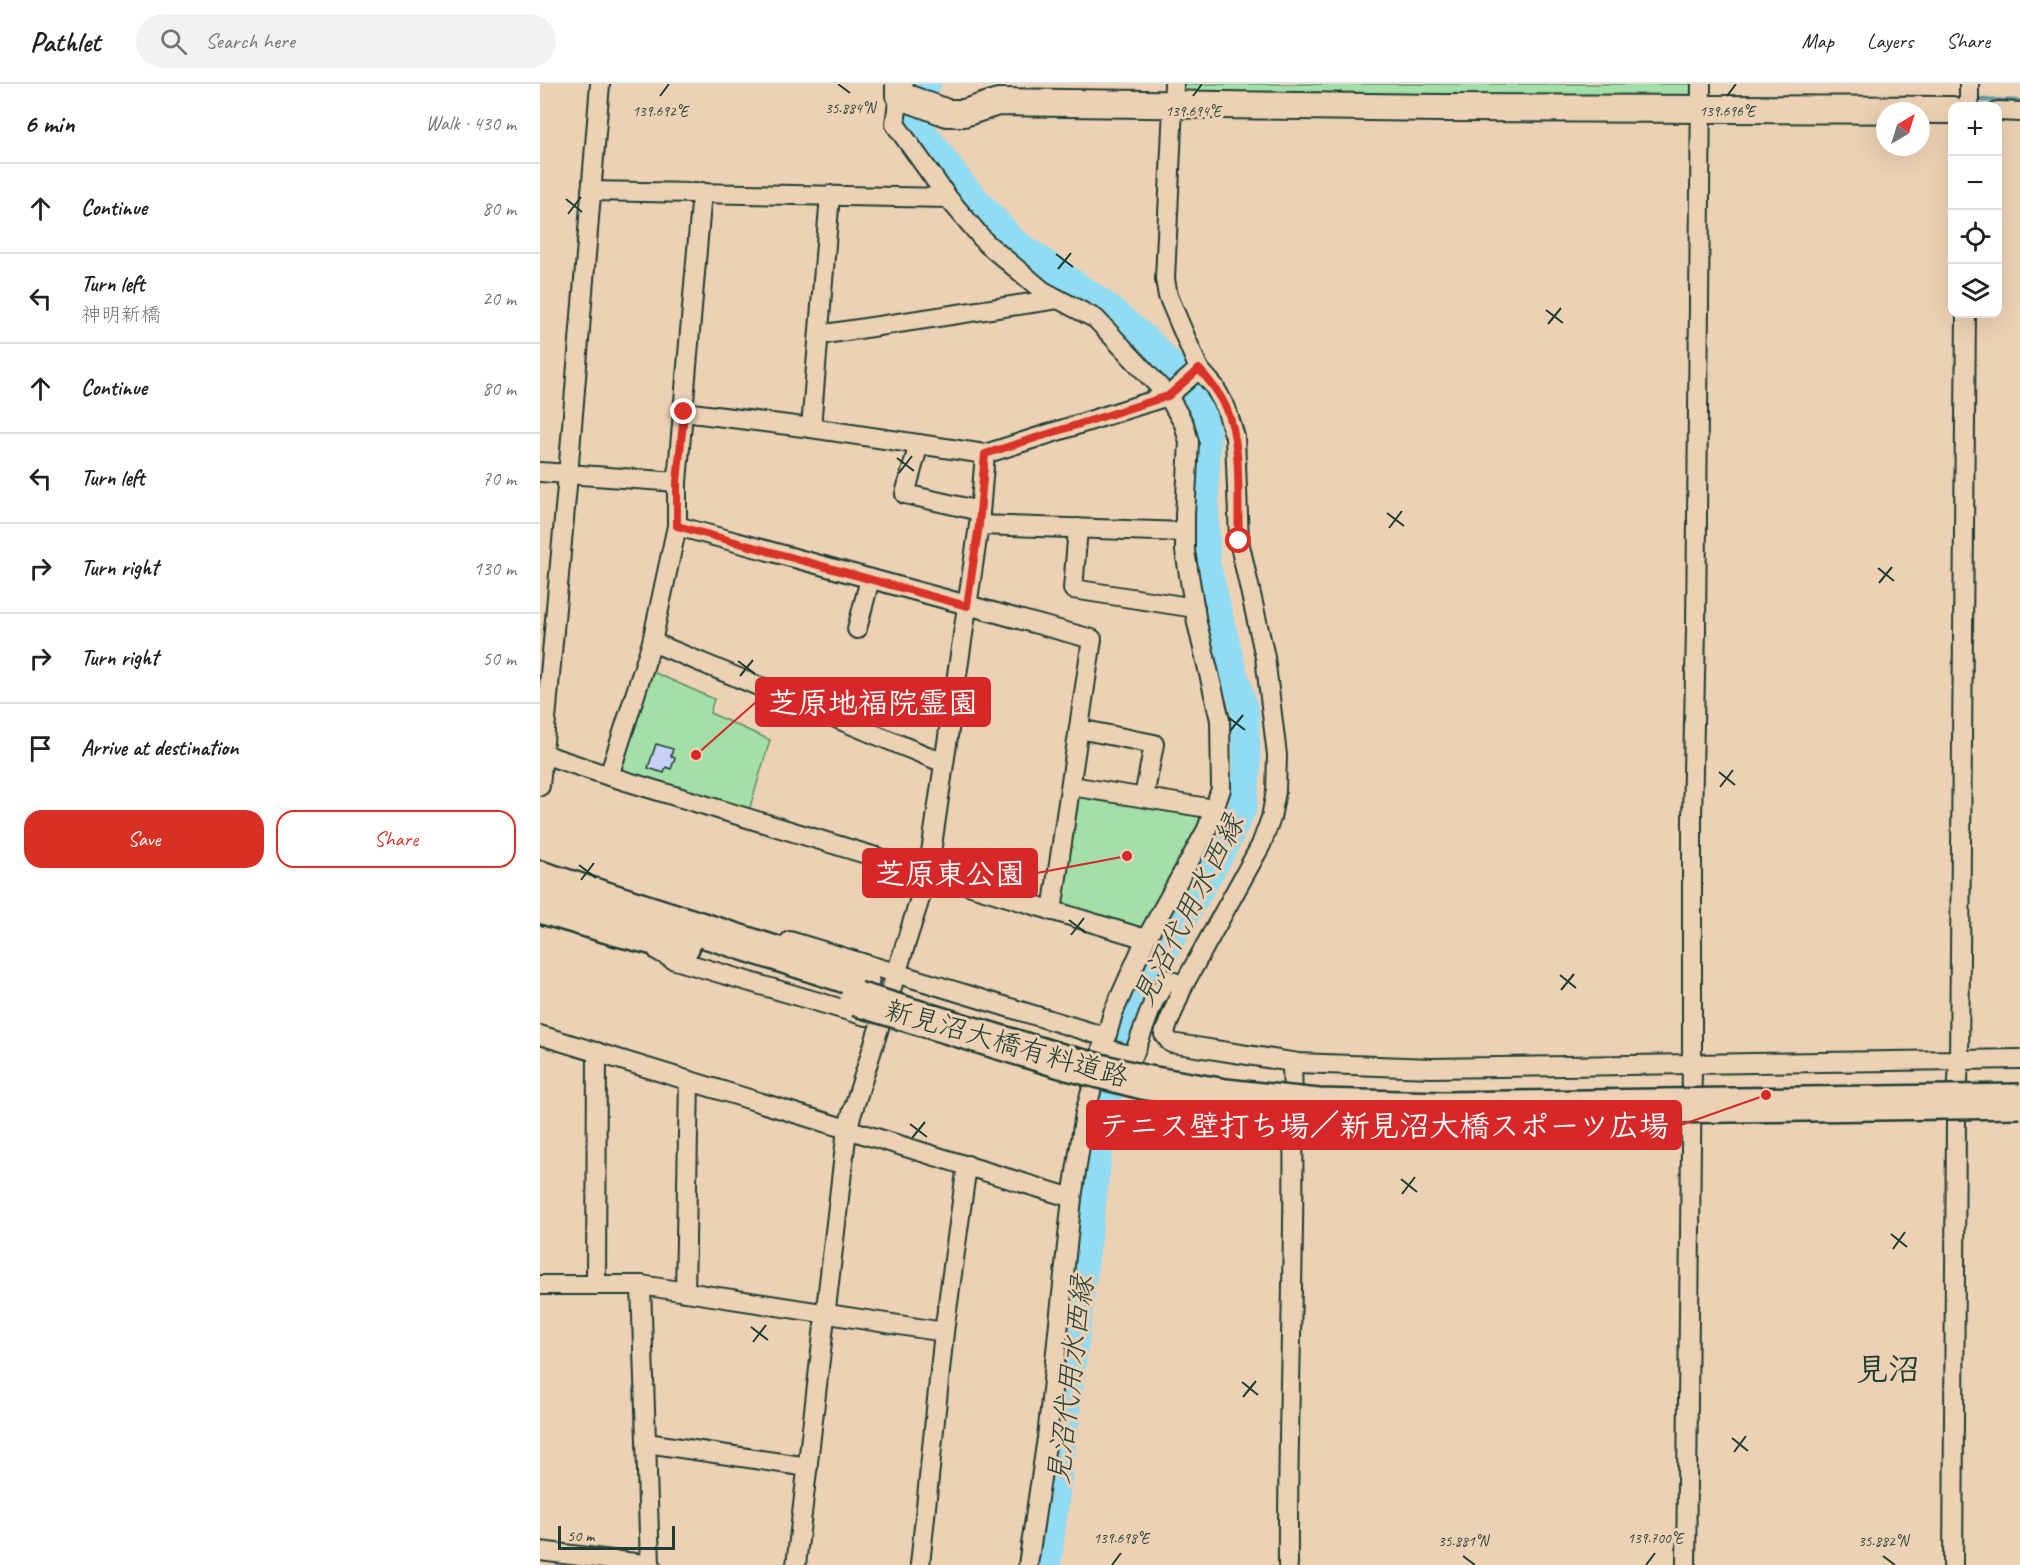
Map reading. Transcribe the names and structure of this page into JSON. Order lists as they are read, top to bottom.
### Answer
{
  "streets": {
    "highway": ["新見沼大橋有料道路"]
  },
  "districts": ["見沼"],
  "water": ["見沼代用水西縁"],
  "places": ["芝原地福院霊園", "芝原東公園", "テニス壁打ち場／新見沼大橋スポーツ広場"],
  "scale_bar": "50 m",
  "north": "top right",
  "page": {
    "header": "Pathlet",
    "search": "Search here",
    "nav": ["Map", "Layers", "Share"],
    "heading": ["6 min", "Walk · 430 m"],
    "map_buttons": ["+", "−"],
    "list": [
      ["Continue", "80 m"],
      ["Turn left", "神明新橋", "20 m"],
      ["Continue", "80 m"],
      ["Turn left", "70 m"],
      ["Turn right", "130 m"],
      ["Turn right", "50 m"],
      "Arrive at destination"
    ],
    "buttons": ["Save", "Share"],
    "scale": "50 m"
  },
  "coordinates": [
    "35.884°N",
    "139.696°E",
    "139.692°E",
    "139.694°E",
    "139.698°E",
    "139.700°E",
    "35.881°N",
    "35.882°N"
  ]
}
